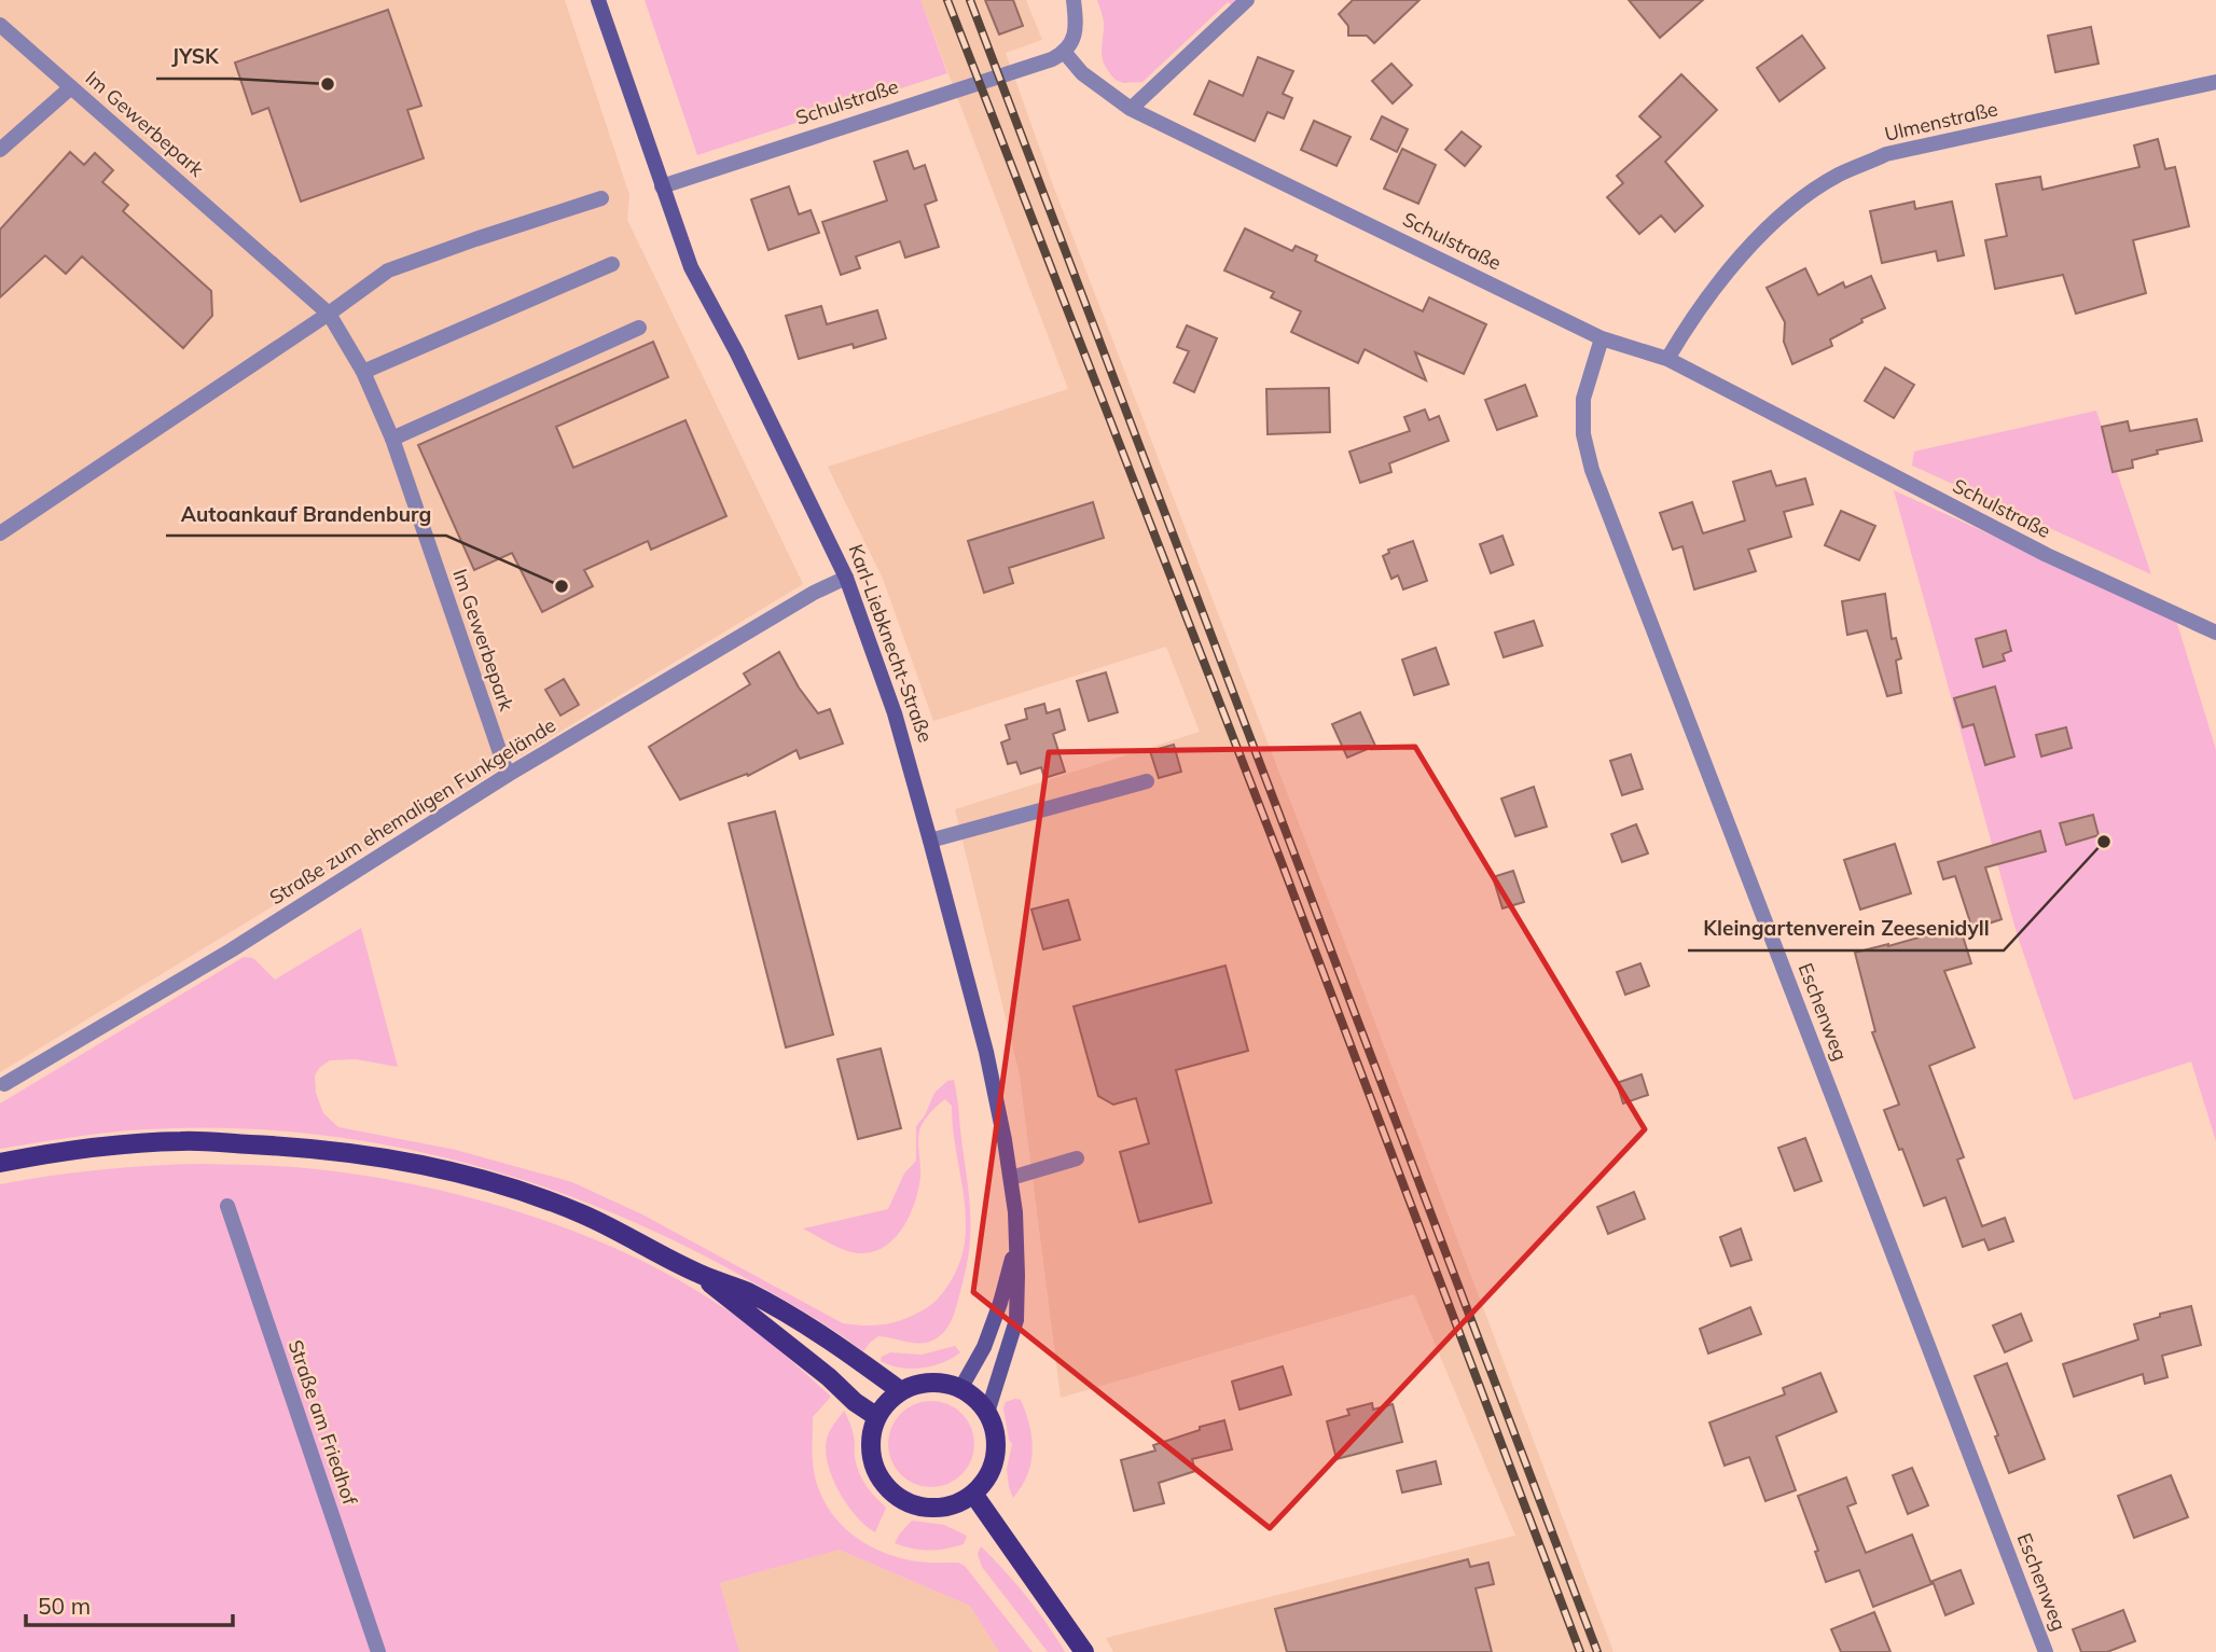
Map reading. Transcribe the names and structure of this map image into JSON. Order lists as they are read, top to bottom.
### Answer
{
  "streets": {
    "street": [
      "Schulstraße",
      "Ulmenstraße",
      "Im Gewerbepark",
      "Karl-Liebknecht-Straße",
      "Straße zum ehemaligen Funkgelände",
      "Eschenweg",
      "Straße am Friedhof"
    ]
  },
  "crossings": [
    ["Schulstraße", "Ulmenstraße"],
    ["Schulstraße", "Karl-Liebknecht-Straße"],
    ["Schulstraße", "Eschenweg"],
    ["Im Gewerbepark", "Straße zum ehemaligen Funkgelände"],
    ["Karl-Liebknecht-Straße", "Straße zum ehemaligen Funkgelände"]
  ],
  "places": ["JYSK", "Autoankauf Brandenburg", "Kleingartenverein Zeesenidyll"],
  "scale_bar": "50 m"
}
